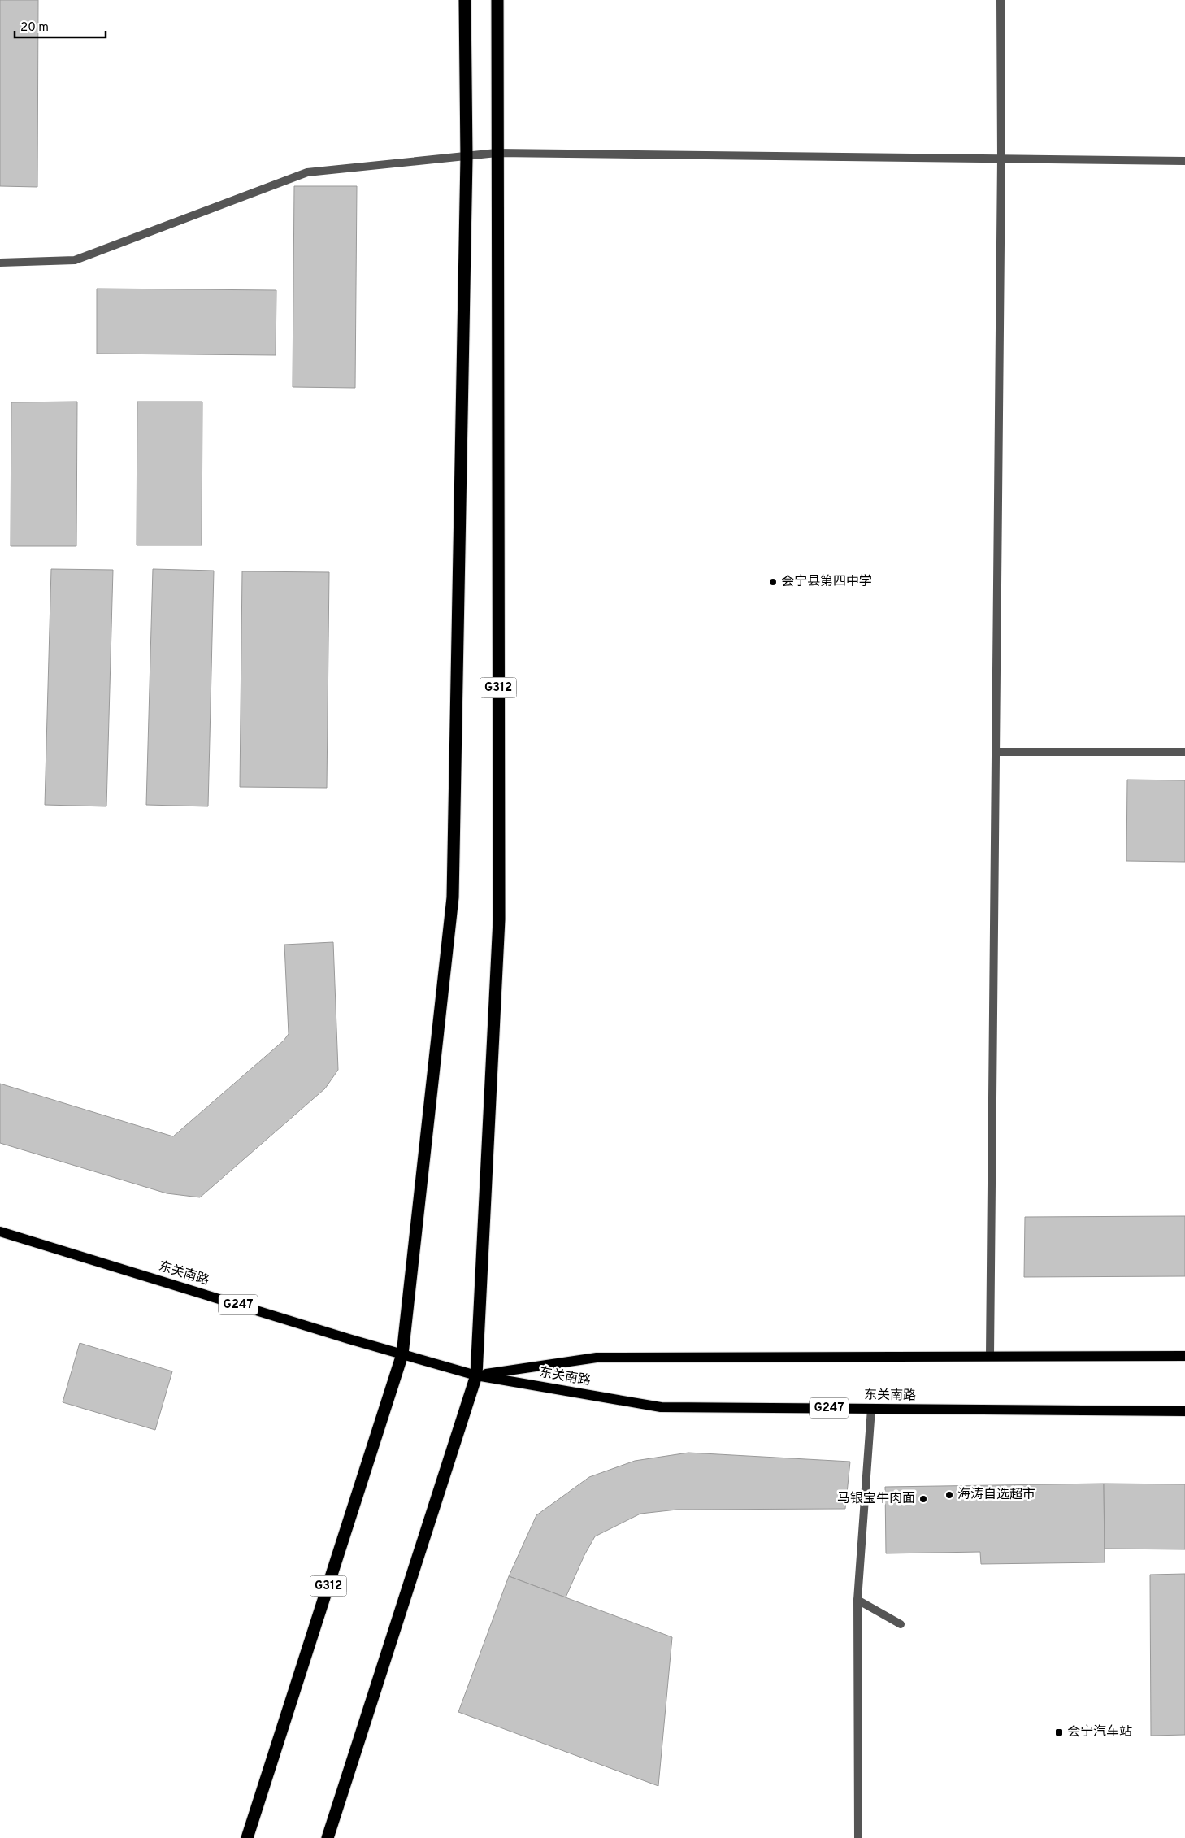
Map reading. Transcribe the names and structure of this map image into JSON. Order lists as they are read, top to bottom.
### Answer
{
  "streets": {
    "highway": ["G312"],
    "main road": ["东关南路", "G247"]
  },
  "crossings": [
    ["G312", "东关南路"]
  ],
  "places": {
    "other": ["会宁县第四中学", "海涛自选超市", "马银宝牛肉面"],
    "transit": ["会宁汽车站"]
  },
  "scale_bar": "20 m"
}
